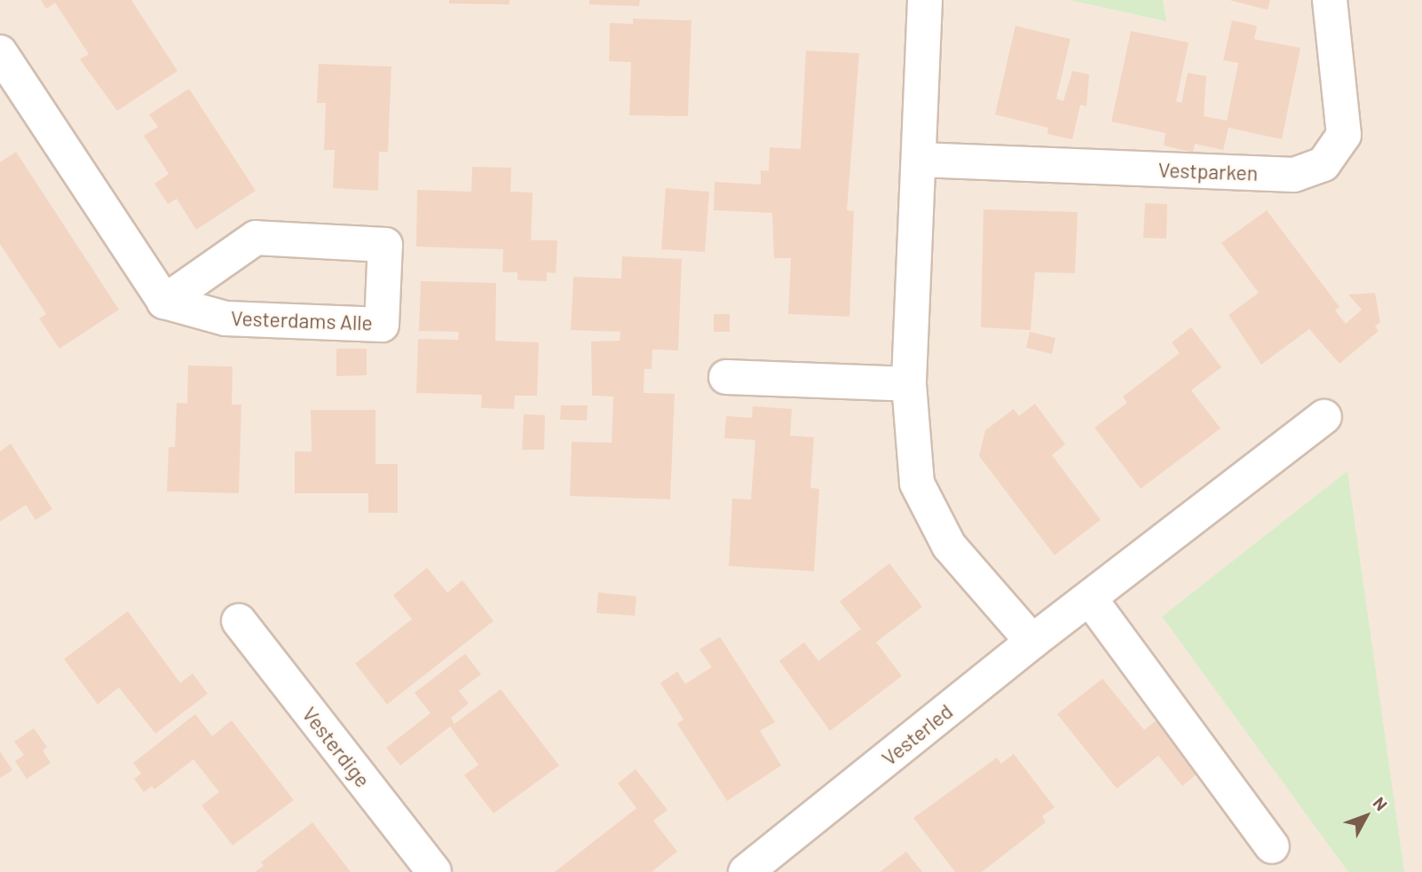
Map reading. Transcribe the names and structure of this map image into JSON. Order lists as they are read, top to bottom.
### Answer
{
  "streets": {
    "street": [
      "Vestparken",
      "Vesterdams Alle",
      "Vesterled",
      "Vesterdige"
    ]
  },
  "north": "top right"
}
